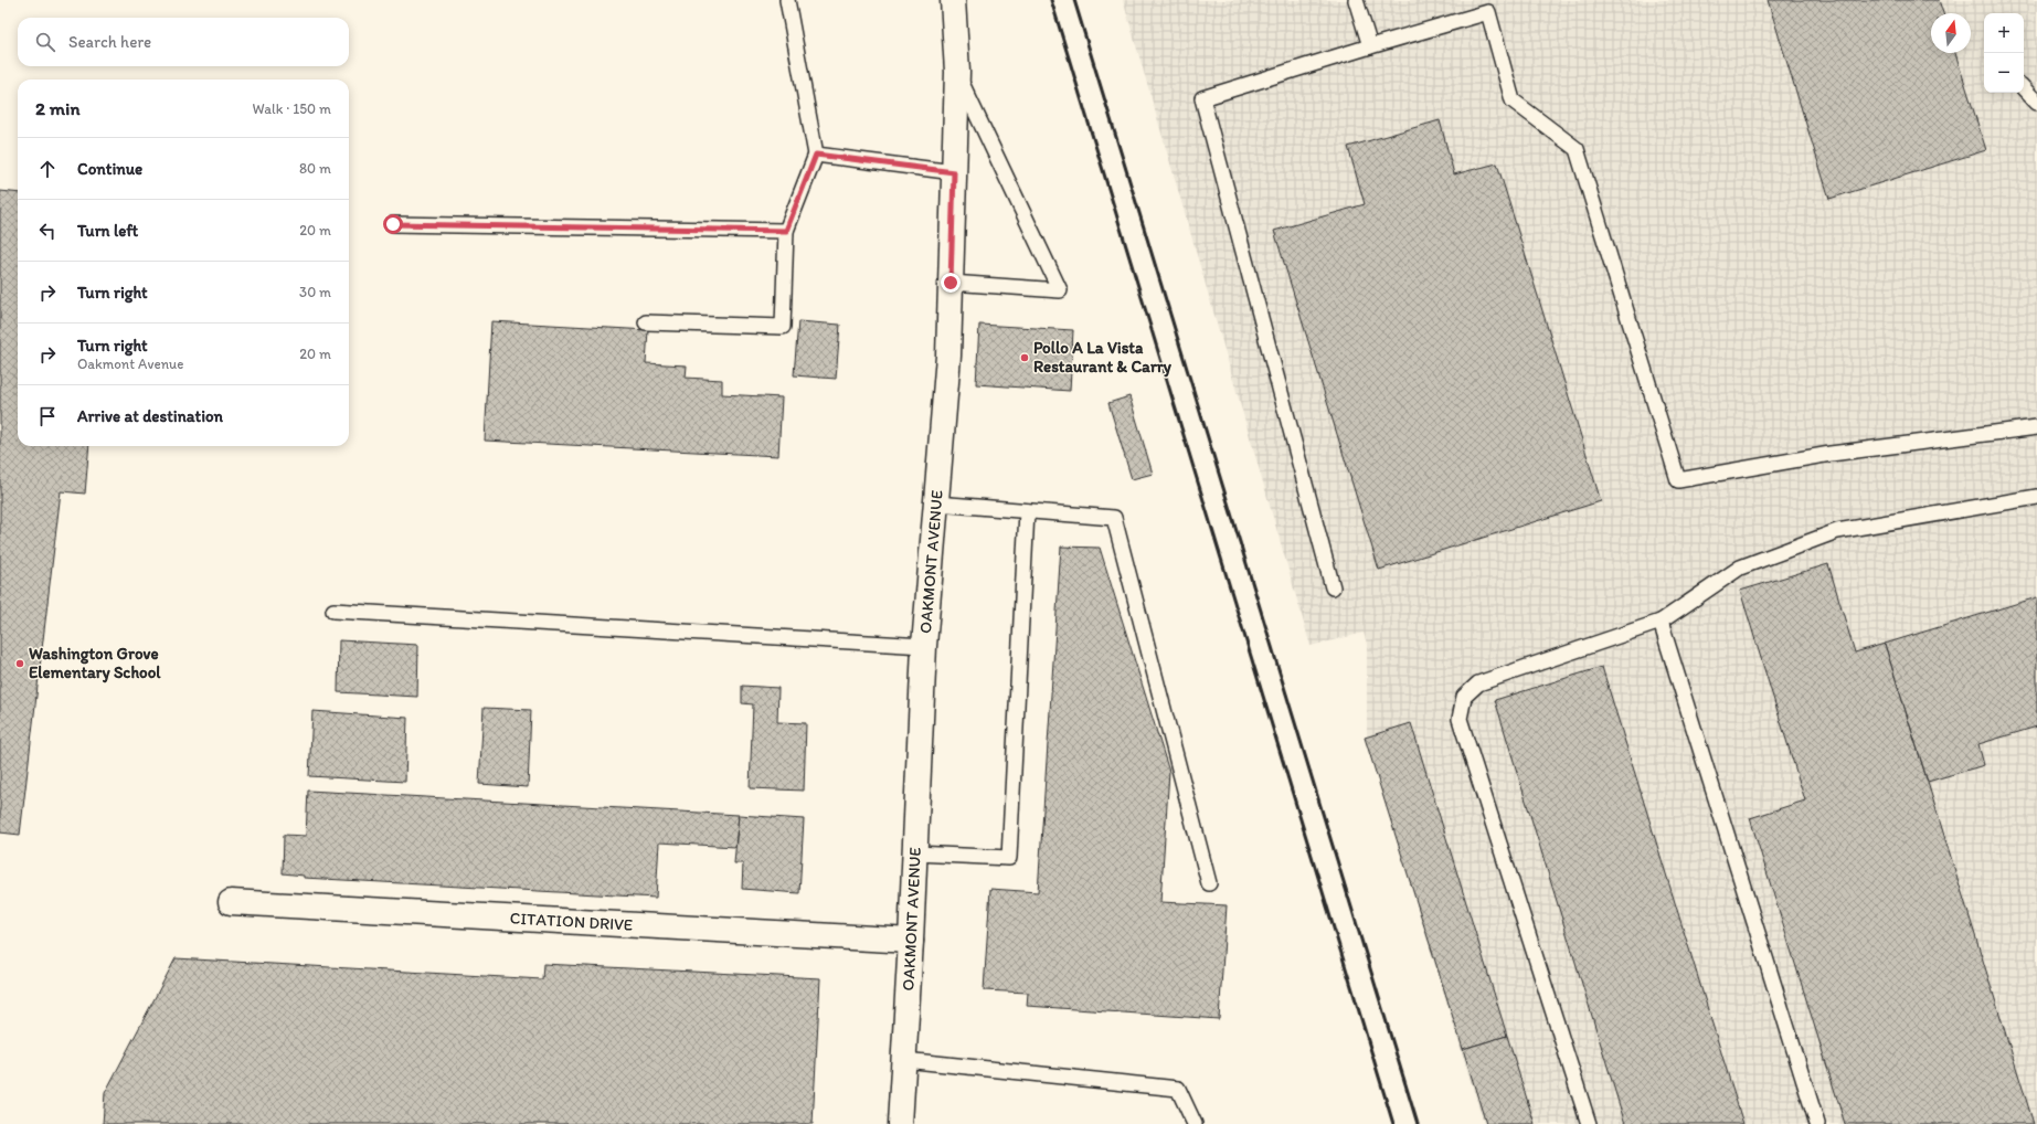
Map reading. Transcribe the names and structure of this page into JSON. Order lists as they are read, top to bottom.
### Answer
{
  "streets": {
    "street": ["OAKMONT AVENUE", "CITATION DRIVE"]
  },
  "crossings": [
    ["OAKMONT AVENUE", "CITATION DRIVE"]
  ],
  "places": ["Pollo A La Vista Restaurant & Carry", "Washington Grove Elementary School"],
  "north": "top",
  "page": {
    "map_buttons": ["+", "−"],
    "search": "Search here",
    "heading": ["2 min", "Walk · 150 m"],
    "list": [
      ["Continue", "80 m"],
      ["Turn left", "20 m"],
      ["Turn right", "30 m"],
      ["Turn right", "Oakmont Avenue", "20 m"],
      "Arrive at destination"
    ]
  }
}
